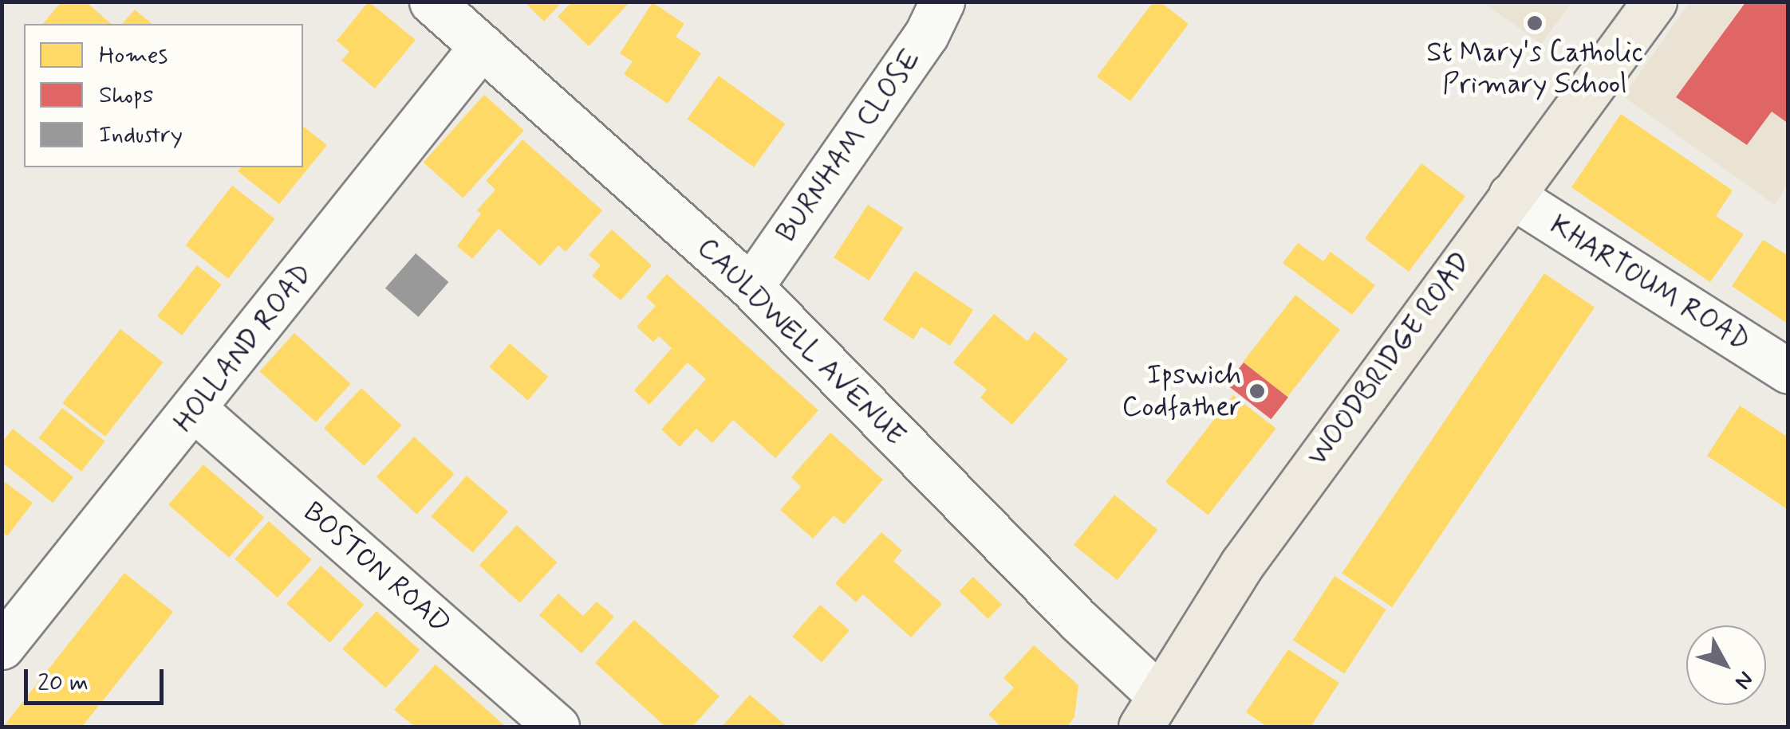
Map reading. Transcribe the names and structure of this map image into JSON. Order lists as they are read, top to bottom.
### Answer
{
  "streets": {
    "main road": ["WOODBRIDGE ROAD"],
    "street": [
      "BURNHAM CLOSE",
      "KHARTOUM ROAD",
      "CAULDWELL AVENUE",
      "HOLLAND ROAD",
      "BOSTON ROAD"
    ]
  },
  "crossings": [
    ["BURNHAM CLOSE", "CAULDWELL AVENUE"],
    ["KHARTOUM ROAD", "WOODBRIDGE ROAD"],
    ["CAULDWELL AVENUE", "HOLLAND ROAD"],
    ["CAULDWELL AVENUE", "WOODBRIDGE ROAD"],
    ["HOLLAND ROAD", "BOSTON ROAD"]
  ],
  "places": ["St Mary's Catholic Primary School", "Ipswich Codfather"],
  "legend": ["Homes", "Shops", "Industry"],
  "scale_bar": "20 m",
  "north": "bottom right"
}
